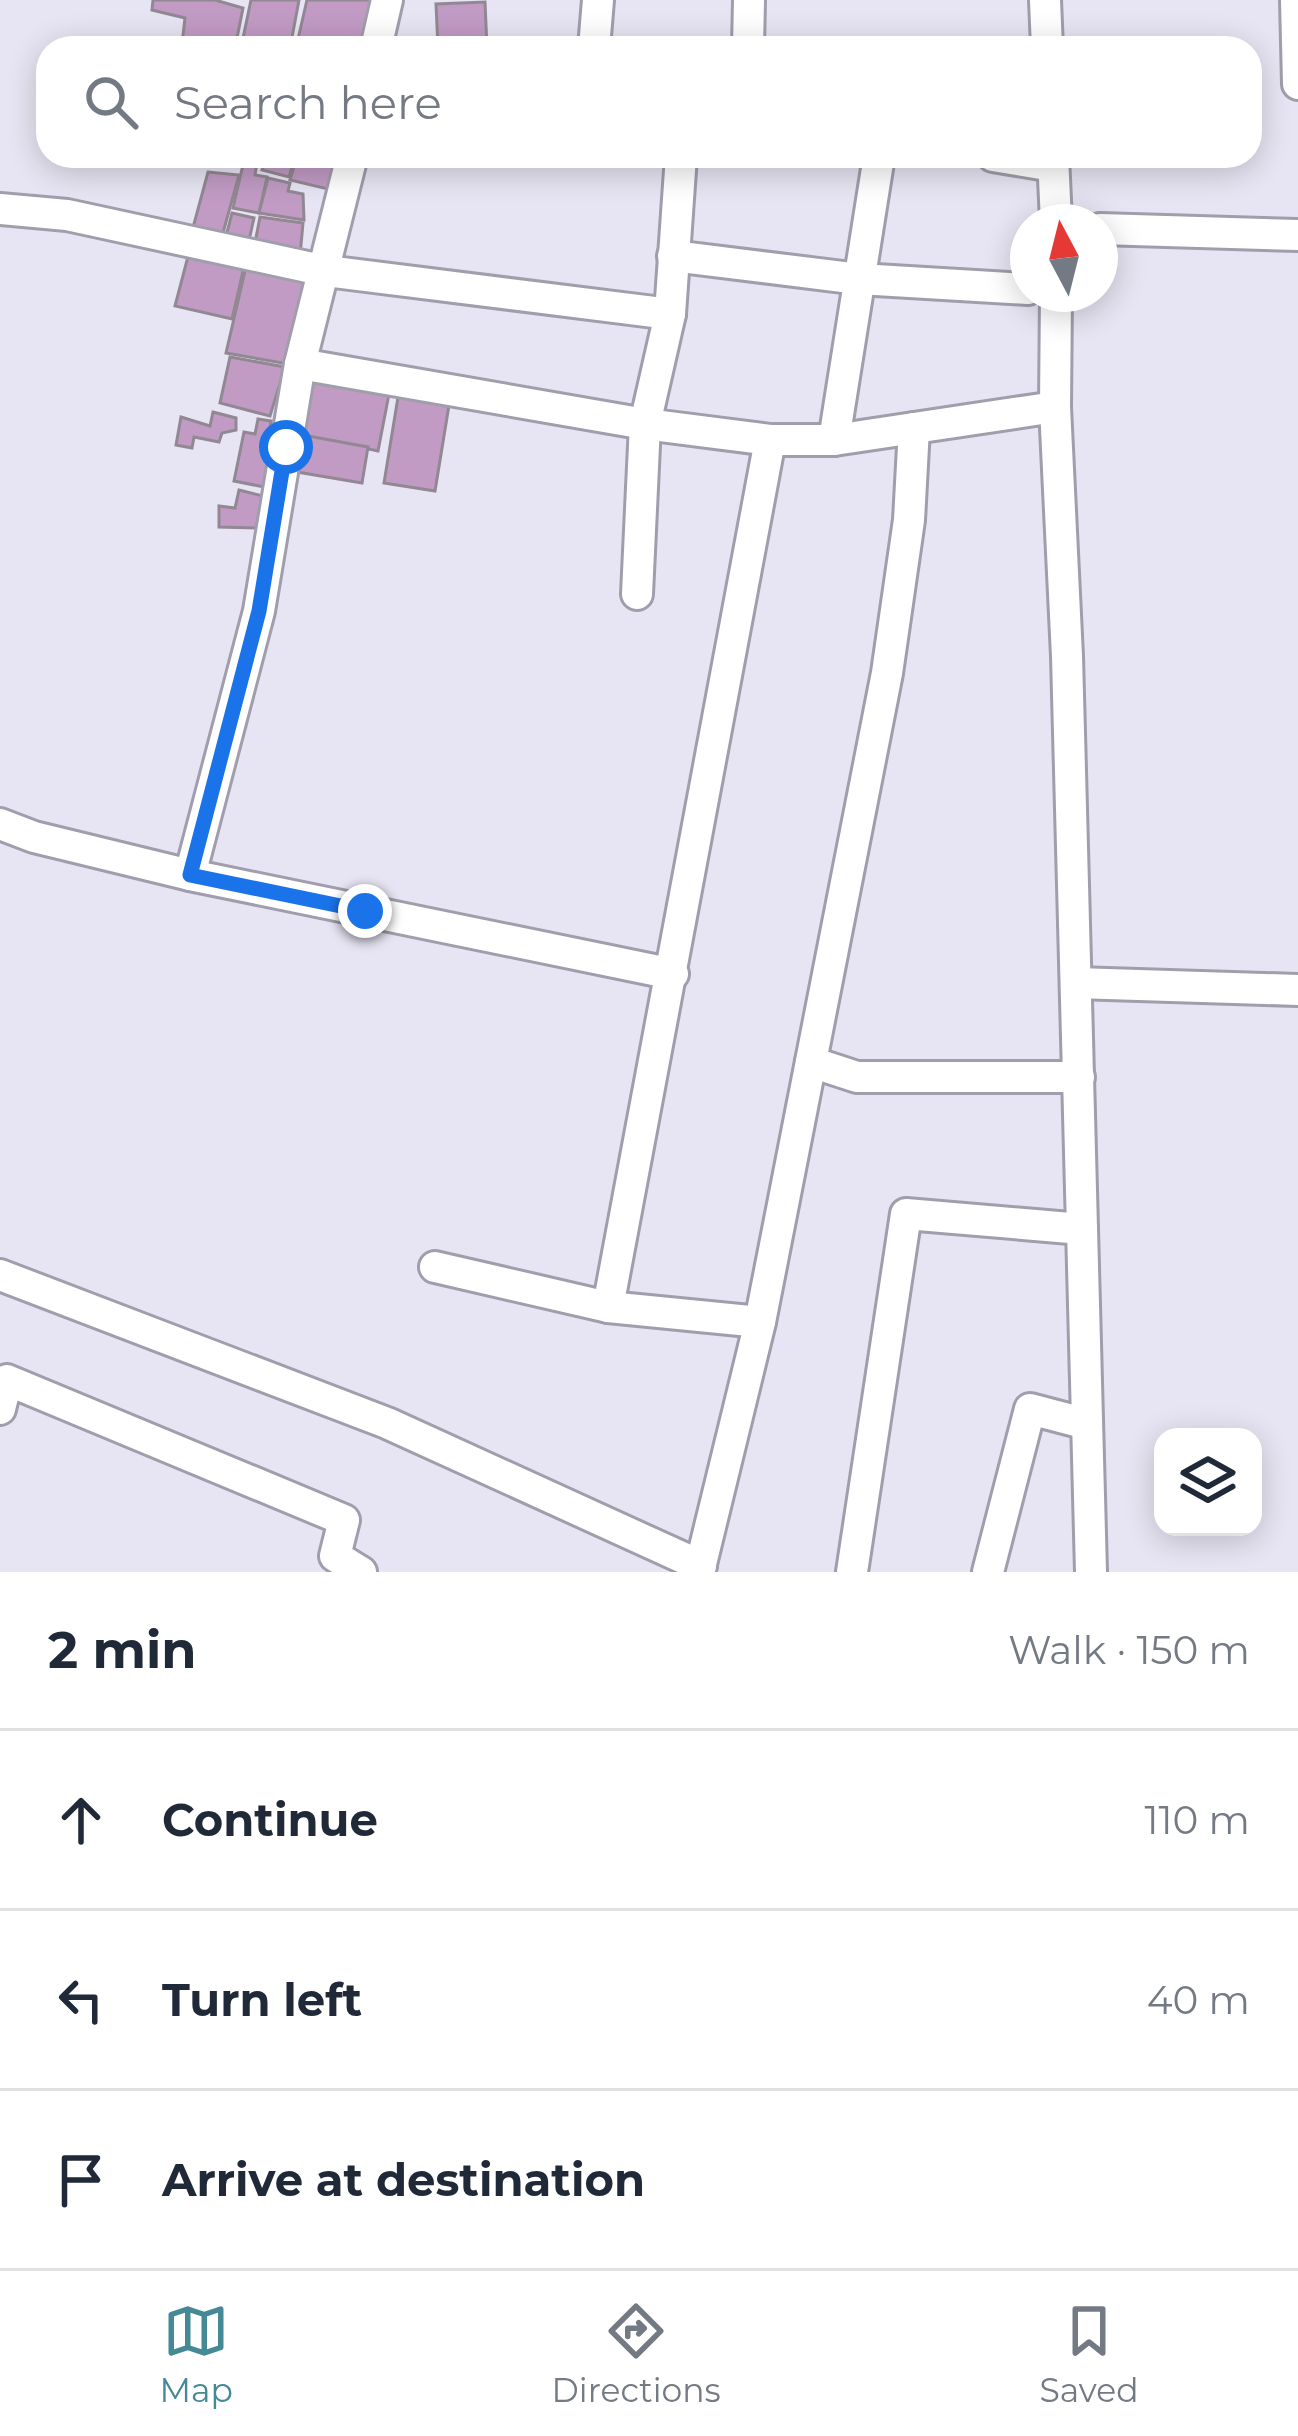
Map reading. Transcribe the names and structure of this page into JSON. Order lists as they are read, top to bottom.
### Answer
{
  "north": "top",
  "page": {
    "search": "Search here",
    "heading": ["2 min", "Walk · 150 m"],
    "list": [
      ["Continue", "110 m"],
      ["Turn left", "40 m"],
      "Arrive at destination"
    ],
    "nav": ["Map", "Directions", "Saved"]
  }
}
